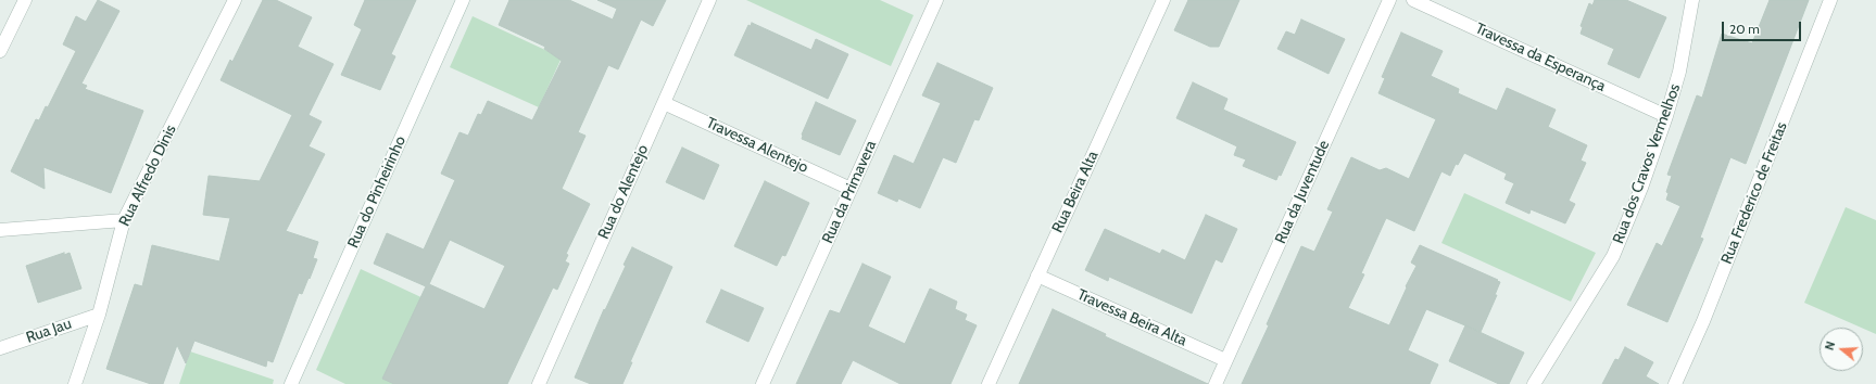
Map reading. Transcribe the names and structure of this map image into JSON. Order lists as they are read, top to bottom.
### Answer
{
  "streets": {
    "street": [
      "Travessa da Esperança",
      "Travessa Alentejo",
      "Rua dos Cravos Vermelhos",
      "Rua Alfredo Dinis",
      "Rua do Pinheirinho",
      "Rua do Alentejo",
      "Rua da Primavera",
      "Rua Beira Alta",
      "Rua da Juventude",
      "Rua Frederico de Freitas",
      "Travessa Beira Alta",
      "Rua Jau"
    ]
  },
  "crossings": [
    ["Travessa da Esperança", "Rua dos Cravos Vermelhos"],
    ["Travessa Alentejo", "Rua do Alentejo"],
    ["Travessa Alentejo", "Rua da Primavera"],
    ["Rua Alfredo Dinis", "Rua Jau"],
    ["Rua Beira Alta", "Travessa Beira Alta"],
    ["Rua da Juventude", "Travessa Beira Alta"]
  ],
  "scale_bar": "20 m",
  "north": "left"
}
